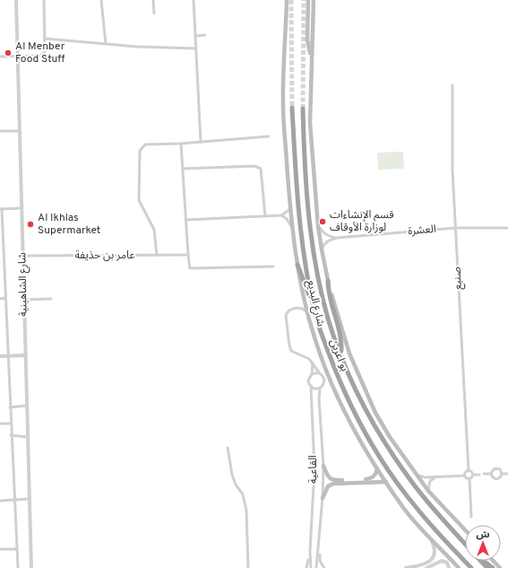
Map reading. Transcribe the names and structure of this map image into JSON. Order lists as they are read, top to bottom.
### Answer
{
  "streets": {
    "highway": ["بو اعرين"],
    "main road": ["شارع البديع"],
    "street": [
      "العشرة",
      "عامر بن حذيفة",
      "صنيع",
      "شارع الشاهينية",
      "القاعية"
    ]
  },
  "crossings": [
    ["العشرة", "صنيع"],
    ["العشرة", "شارع البديع"],
    ["عامر بن حذيفة", "شارع الشاهينية"]
  ],
  "places": ["Al Menber Food Stuff", "قسم الإنشاءات لوزارة الأوقاف", "Al Ikhlas Supermarket"],
  "north": "top"
}
